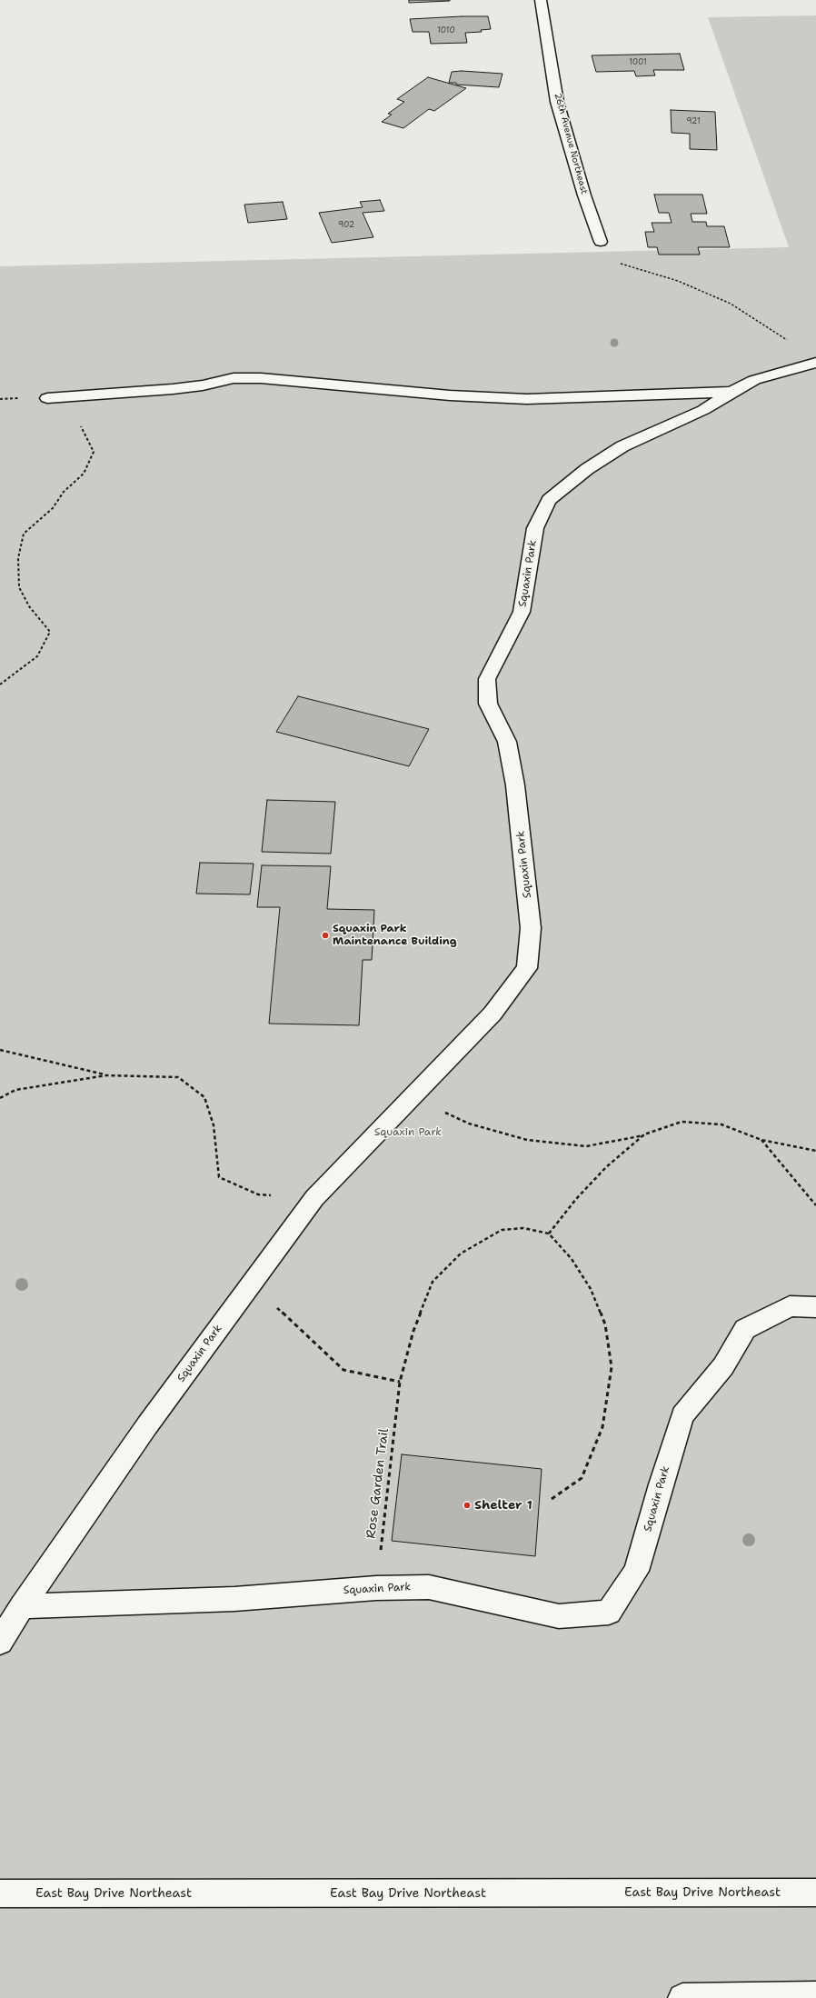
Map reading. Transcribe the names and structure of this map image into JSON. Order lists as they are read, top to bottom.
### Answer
{
  "streets": {
    "street": ["26th Avenue Northeast", "Squaxin Park", "East Bay Drive Northeast"],
    "path": ["Rose Garden Trail"]
  },
  "crossings": [
    ["Squaxin Park", "Rose Garden Trail"]
  ],
  "parks": ["Squaxin Park"],
  "places": ["Squaxin Park Maintenance Building", "Shelter 1"],
  "house_numbers": [
    "1010",
    "1001",
    "921",
    "902"
  ]
}
